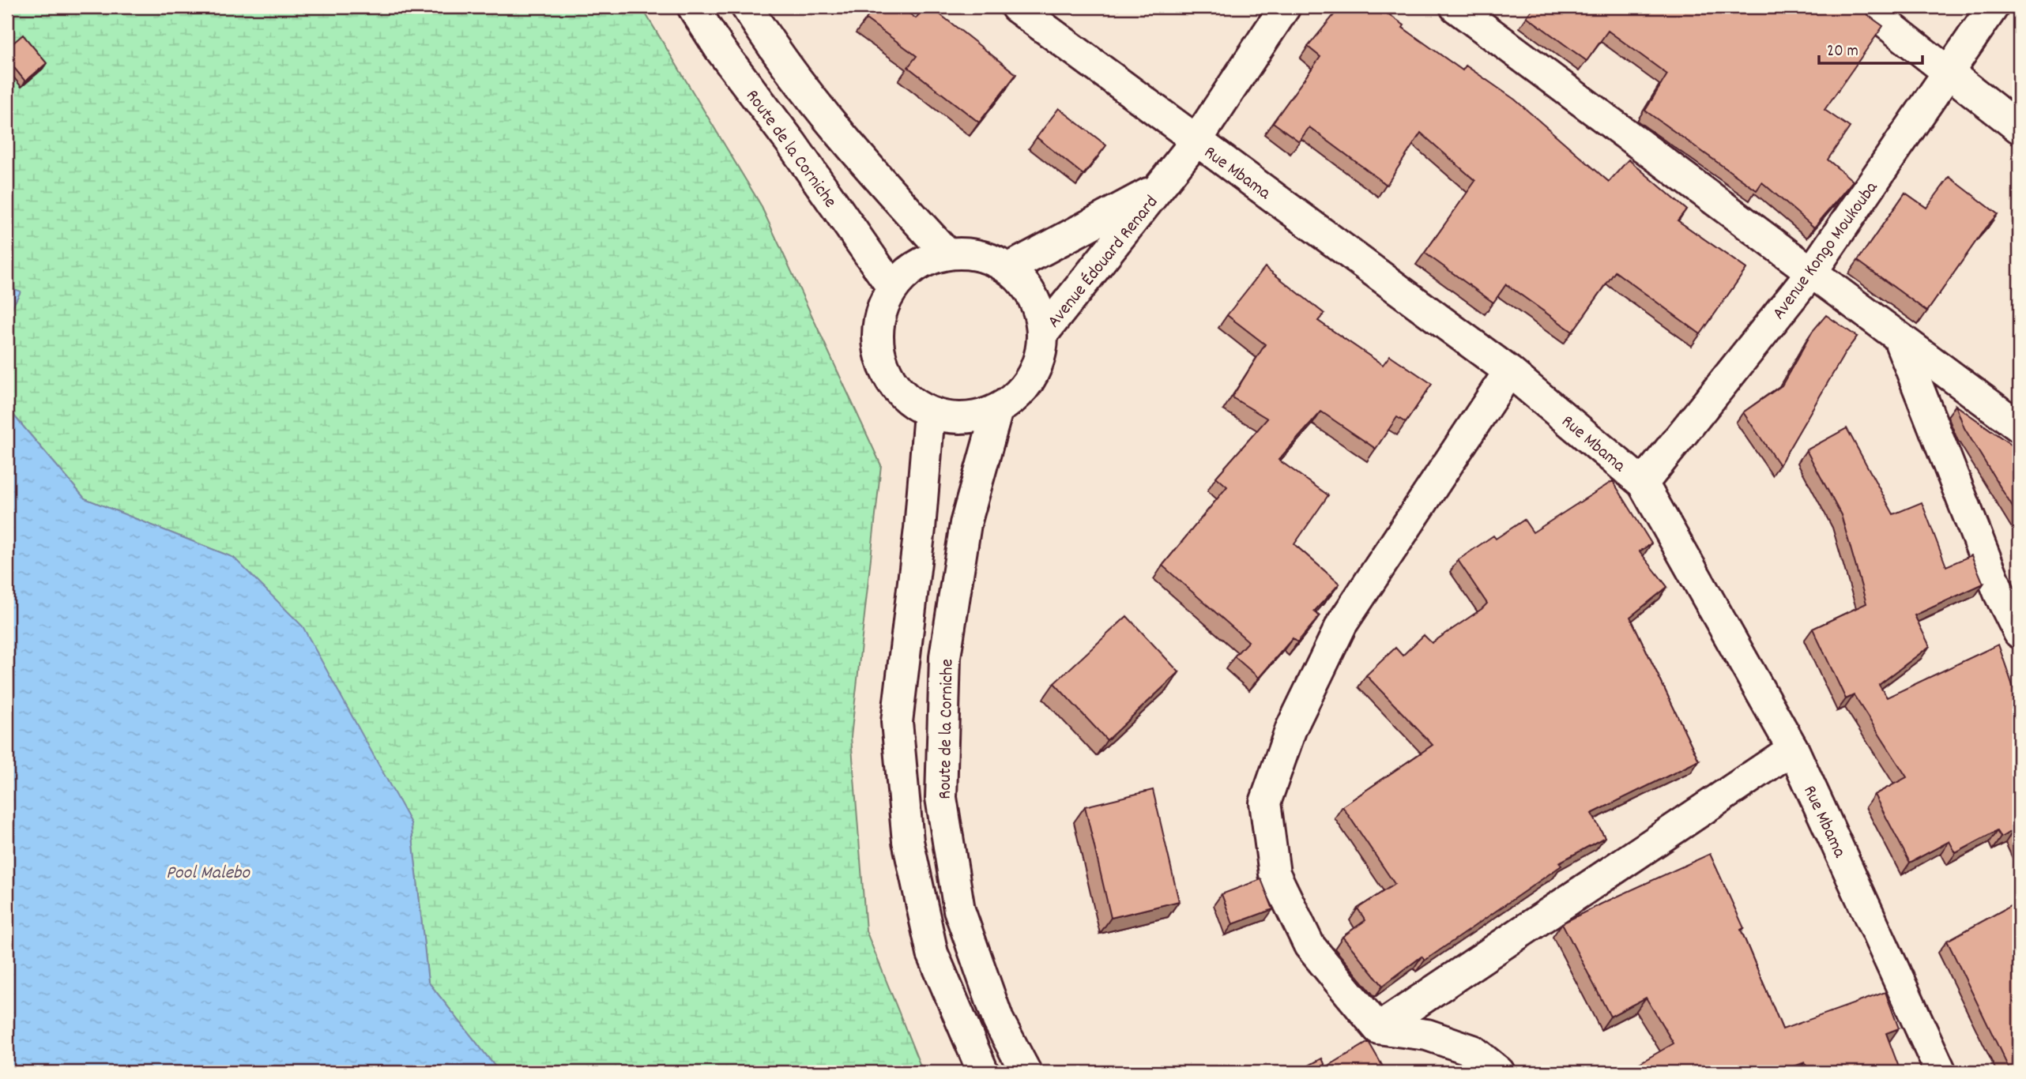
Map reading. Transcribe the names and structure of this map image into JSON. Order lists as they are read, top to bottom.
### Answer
{
  "streets": {
    "street": [
      "Route de la Corniche",
      "Rue Mbama",
      "Avenue Kongo Moukouba",
      "Avenue Édouard Renard"
    ]
  },
  "crossings": [
    ["Route de la Corniche", "Avenue Édouard Renard"],
    ["Rue Mbama", "Avenue Kongo Moukouba"],
    ["Rue Mbama", "Avenue Édouard Renard"]
  ],
  "water": ["Pool Malebo"],
  "scale_bar": "20 m"
}
